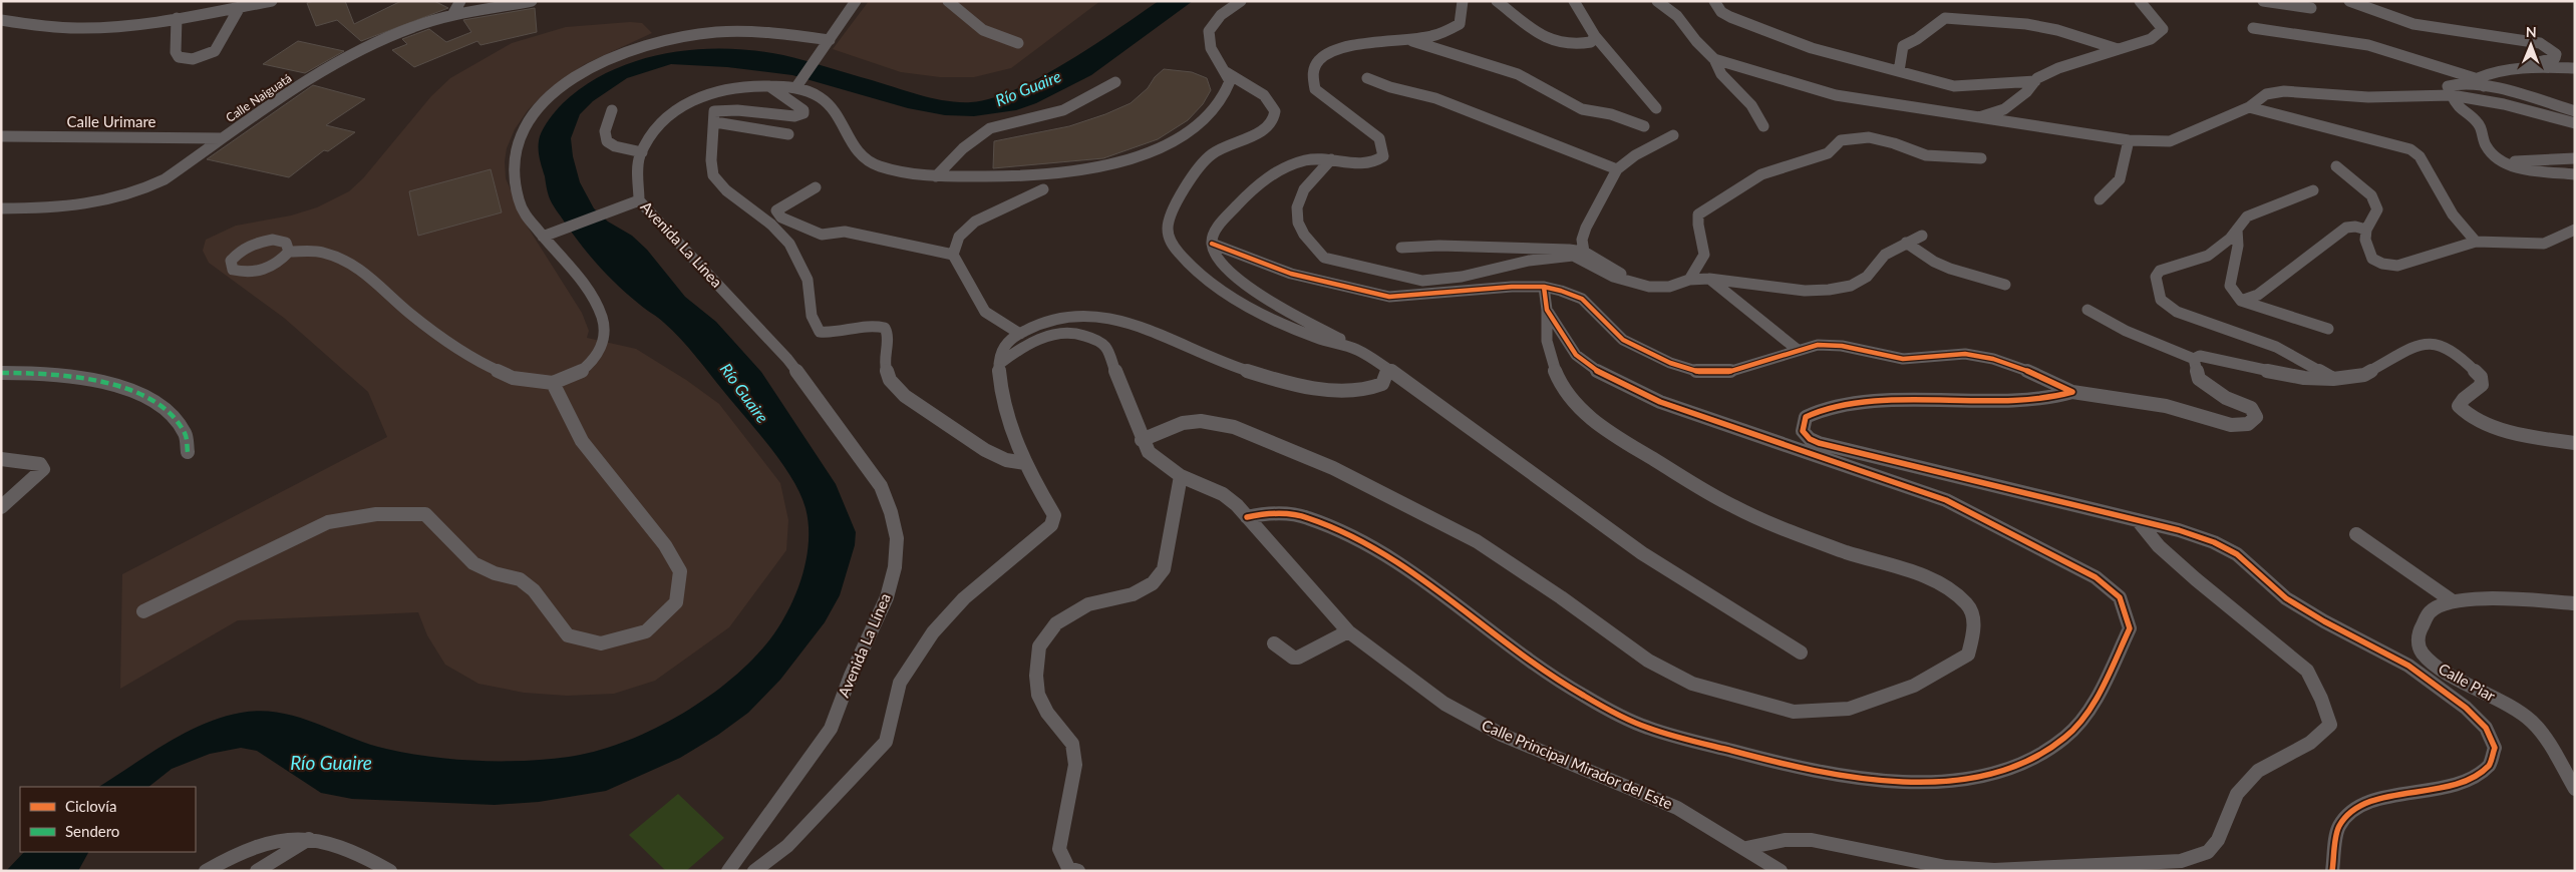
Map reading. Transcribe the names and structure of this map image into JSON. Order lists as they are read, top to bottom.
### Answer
{
  "streets": {
    "street": [
      "Calle Naiguatá",
      "Calle Urimare",
      "Avenida La Línea",
      "Calle Piar",
      "Calle Principal Mirador del Este"
    ]
  },
  "crossings": [
    ["Calle Naiguatá", "Calle Urimare"]
  ],
  "water": ["Río Guaire"],
  "legend": ["Ciclovía", "Sendero"],
  "north": "top"
}
